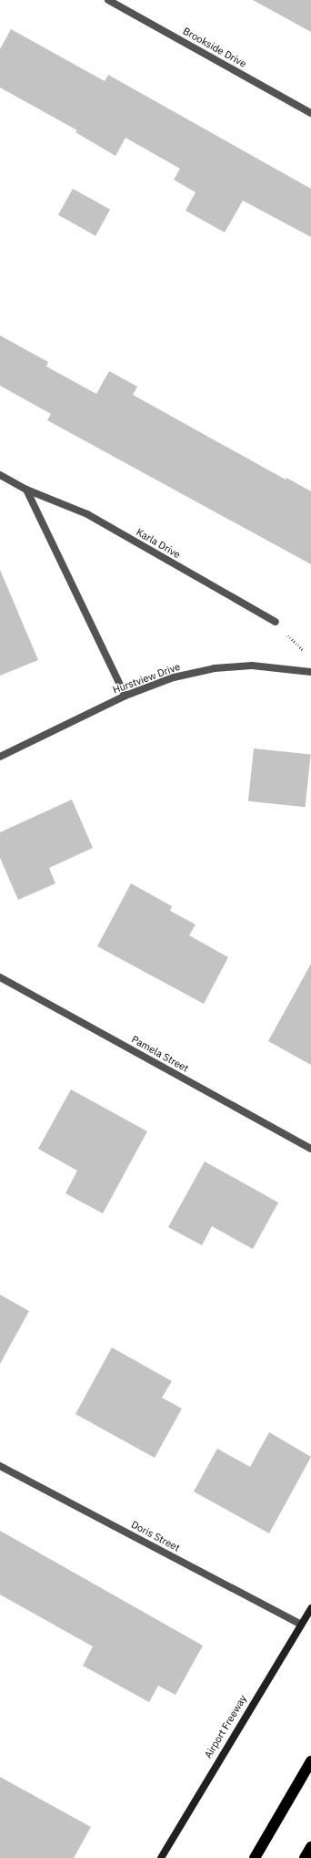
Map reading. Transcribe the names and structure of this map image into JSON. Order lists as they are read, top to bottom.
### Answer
{
  "streets": {
    "main road": ["Airport Freeway"],
    "street": [
      "Brookside Drive",
      "Karla Drive",
      "Hurstview Drive",
      "Pamela Street",
      "Doris Street"
    ]
  },
  "crossings": [
    ["Doris Street", "Airport Freeway"]
  ]
}
